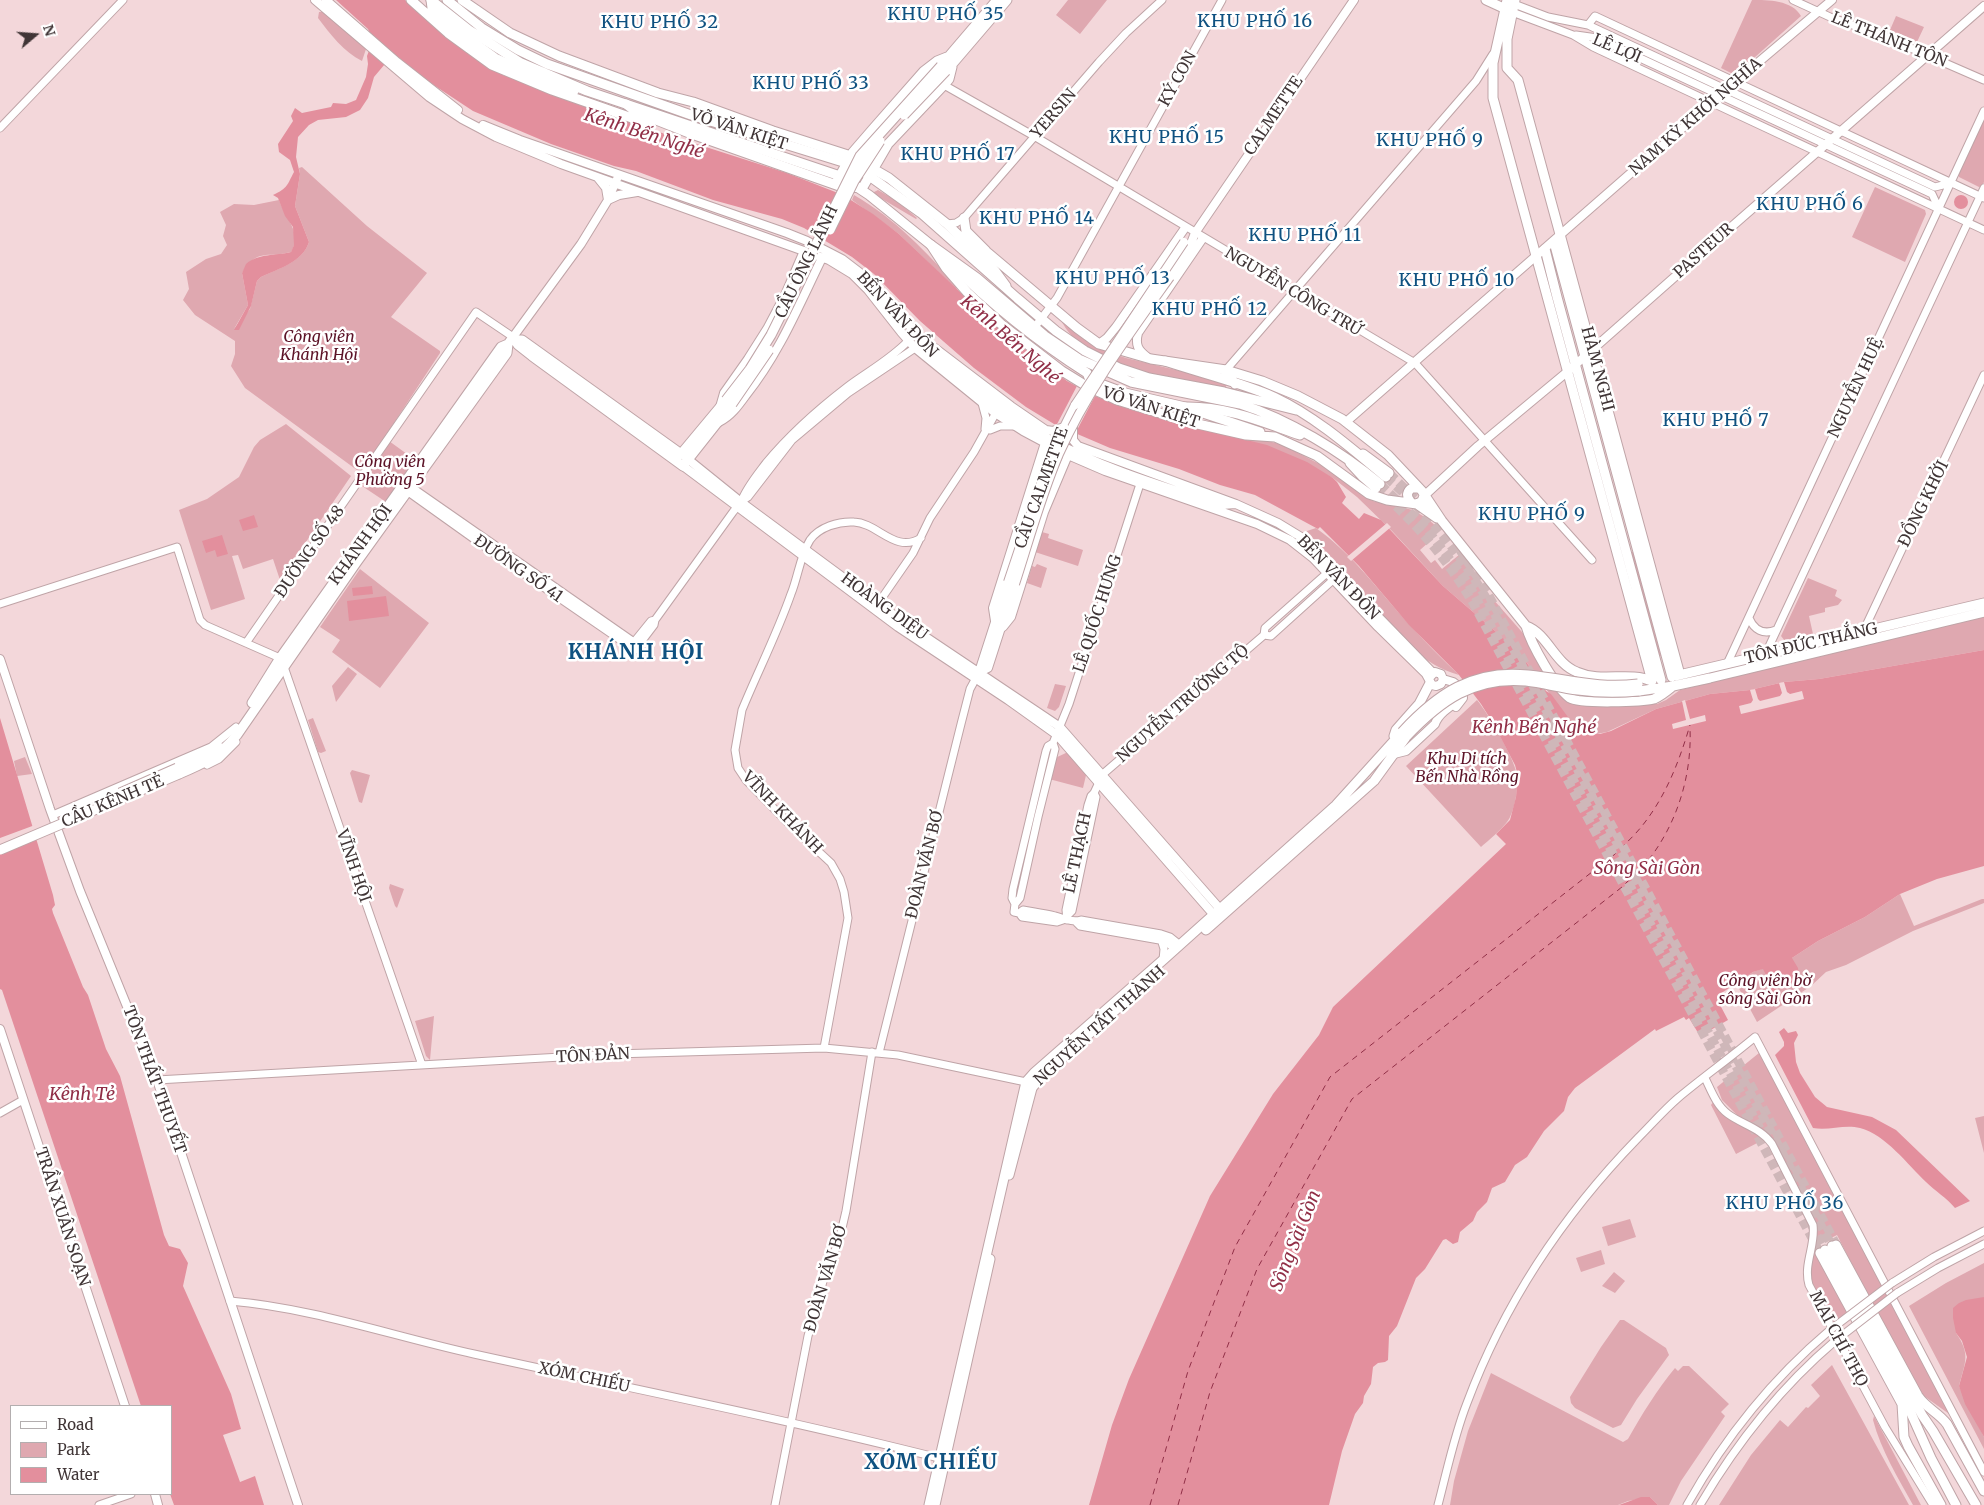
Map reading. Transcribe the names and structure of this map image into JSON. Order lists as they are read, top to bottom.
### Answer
{
  "streets": {
    "main road": [
      "CALMETTE",
      "NAM KỲ KHỞI NGHĨA",
      "VÕ VĂN KIỆT",
      "PASTEUR",
      "CẦU ÔNG LÃNH",
      "BẾN VÂN ĐỒN",
      "HÀM NGHI",
      "CẦU CALMETTE",
      "KHÁNH HỘI",
      "HOÀNG DIỆU",
      "TÔN ÐỨC THẮNG",
      "CẦU KÊNH TẺ",
      "ĐOÀN VĂN BƠ",
      "NGUYỄN TẤT THÀNH",
      "TÔN THẤT THUYẾT",
      "TRẦN XUÂN SOẠN",
      "MAI CHÍ THỌ"
    ],
    "street": [
      "LÊ THÁNH TÔN",
      "LÊ LỢI",
      "KÝ CON",
      "YERSIN",
      "NGUYỄN CÔNG TRỨ",
      "NGUYỄN HUỆ",
      "ÐỒNG KHỞI",
      "ĐƯỜNG SỐ 48",
      "ĐƯỜNG SỐ 41",
      "LÊ QUỐC HƯNG",
      "NGUYỄN TRƯỜNG TỘ",
      "VĨNH KHÁNH",
      "LÊ THẠCH",
      "VĨNH HỘI",
      "TÔN ĐẢN",
      "XÓM CHIẾU"
    ]
  },
  "crossings": [
    ["LÊ THÁNH TÔN", "NAM KỲ KHỞI NGHĨA"],
    ["LÊ THÁNH TÔN", "PASTEUR"],
    ["LÊ LỢI", "NAM KỲ KHỞI NGHĨA"],
    ["LÊ LỢI", "PASTEUR"],
    ["LÊ LỢI", "HÀM NGHI"],
    ["LÊ LỢI", "NGUYỄN HUỆ"],
    ["KÝ CON", "VÕ VĂN KIỆT"],
    ["KÝ CON", "NGUYỄN CÔNG TRỨ"],
    ["YERSIN", "VÕ VĂN KIỆT"],
    ["YERSIN", "NGUYỄN CÔNG TRỨ"],
    ["CALMETTE", "NGUYỄN CÔNG TRỨ"],
    ["CALMETTE", "CẦU CALMETTE"],
    ["NAM KỲ KHỞI NGHĨA", "HÀM NGHI"],
    ["VÕ VĂN KIỆT", "PASTEUR"],
    ["VÕ VĂN KIỆT", "HÀM NGHI"],
    ["VÕ VĂN KIỆT", "TÔN ÐỨC THẮNG"],
    ["PASTEUR", "NGUYỄN CÔNG TRỨ"],
    ["PASTEUR", "HÀM NGHI"],
    ["CẦU ÔNG LÃNH", "HOÀNG DIỆU"],
    ["NGUYỄN CÔNG TRỨ", "CẦU CALMETTE"],
    ["BẾN VÂN ĐỒN", "KHÁNH HỘI"],
    ["BẾN VÂN ĐỒN", "LÊ QUỐC HƯNG"],
    ["BẾN VÂN ĐỒN", "NGUYỄN TRƯỜNG TỘ"],
    ["BẾN VÂN ĐỒN", "ĐOÀN VĂN BƠ"],
    ["BẾN VÂN ĐỒN", "NGUYỄN TẤT THÀNH"],
    ["HÀM NGHI", "TÔN ÐỨC THẮNG"],
    ["NGUYỄN HUỆ", "TÔN ÐỨC THẮNG"],
    ["CẦU CALMETTE", "ĐOÀN VĂN BƠ"],
    ["ÐỒNG KHỞI", "TÔN ÐỨC THẮNG"],
    ["KHÁNH HỘI", "ĐƯỜNG SỐ 41"],
    ["KHÁNH HỘI", "HOÀNG DIỆU"],
    ["KHÁNH HỘI", "CẦU KÊNH TẺ"],
    ["KHÁNH HỘI", "VĨNH HỘI"],
    ["KHÁNH HỘI", "TÔN THẤT THUYẾT"],
    ["ĐƯỜNG SỐ 48", "HOÀNG DIỆU"],
    ["ĐƯỜNG SỐ 41", "HOÀNG DIỆU"],
    ["HOÀNG DIỆU", "LÊ QUỐC HƯNG"],
    ["HOÀNG DIỆU", "NGUYỄN TRƯỜNG TỘ"],
    ["HOÀNG DIỆU", "VĨNH KHÁNH"],
    ["HOÀNG DIỆU", "LÊ THẠCH"],
    ["HOÀNG DIỆU", "ĐOÀN VĂN BƠ"],
    ["HOÀNG DIỆU", "NGUYỄN TẤT THÀNH"],
    ["LÊ QUỐC HƯNG", "LÊ THẠCH"],
    ["NGUYỄN TRƯỜNG TỘ", "LÊ THẠCH"],
    ["VĨNH KHÁNH", "TÔN ĐẢN"],
    ["ĐOÀN VĂN BƠ", "TÔN ĐẢN"],
    ["ĐOÀN VĂN BƠ", "XÓM CHIẾU"],
    ["VĨNH HỘI", "TÔN ĐẢN"],
    ["NGUYỄN TẤT THÀNH", "TÔN ĐẢN"],
    ["NGUYỄN TẤT THÀNH", "XÓM CHIẾU"],
    ["TÔN ĐẢN", "TÔN THẤT THUYẾT"],
    ["TÔN THẤT THUYẾT", "XÓM CHIẾU"]
  ],
  "districts": [
    "KHU PHỐ 35",
    "KHU PHỐ 16",
    "KHU PHỐ 32",
    "KHU PHỐ 33",
    "KHU PHỐ 15",
    "KHU PHỐ 9",
    "KHU PHỐ 17",
    "KHU PHỐ 6",
    "KHU PHỐ 14",
    "KHU PHỐ 11",
    "KHU PHỐ 13",
    "KHU PHỐ 10",
    "KHU PHỐ 12",
    "KHU PHỐ 7",
    "KHU PHỐ 9",
    "KHÁNH HỘI",
    "KHU PHỐ 36",
    "XÓM CHIẾU"
  ],
  "water": ["Kênh Bến Nghé", "Sông Sài Gòn", "Kênh Tẻ"],
  "parks": [
    "Công viên Khánh Hội",
    "Công viên Phường 5",
    "Khu Di tích Bến Nhà Rồng",
    "Công viên bờ sông Sài Gòn"
  ],
  "legend": ["Road", "Park", "Water"],
  "north": "right"
}
